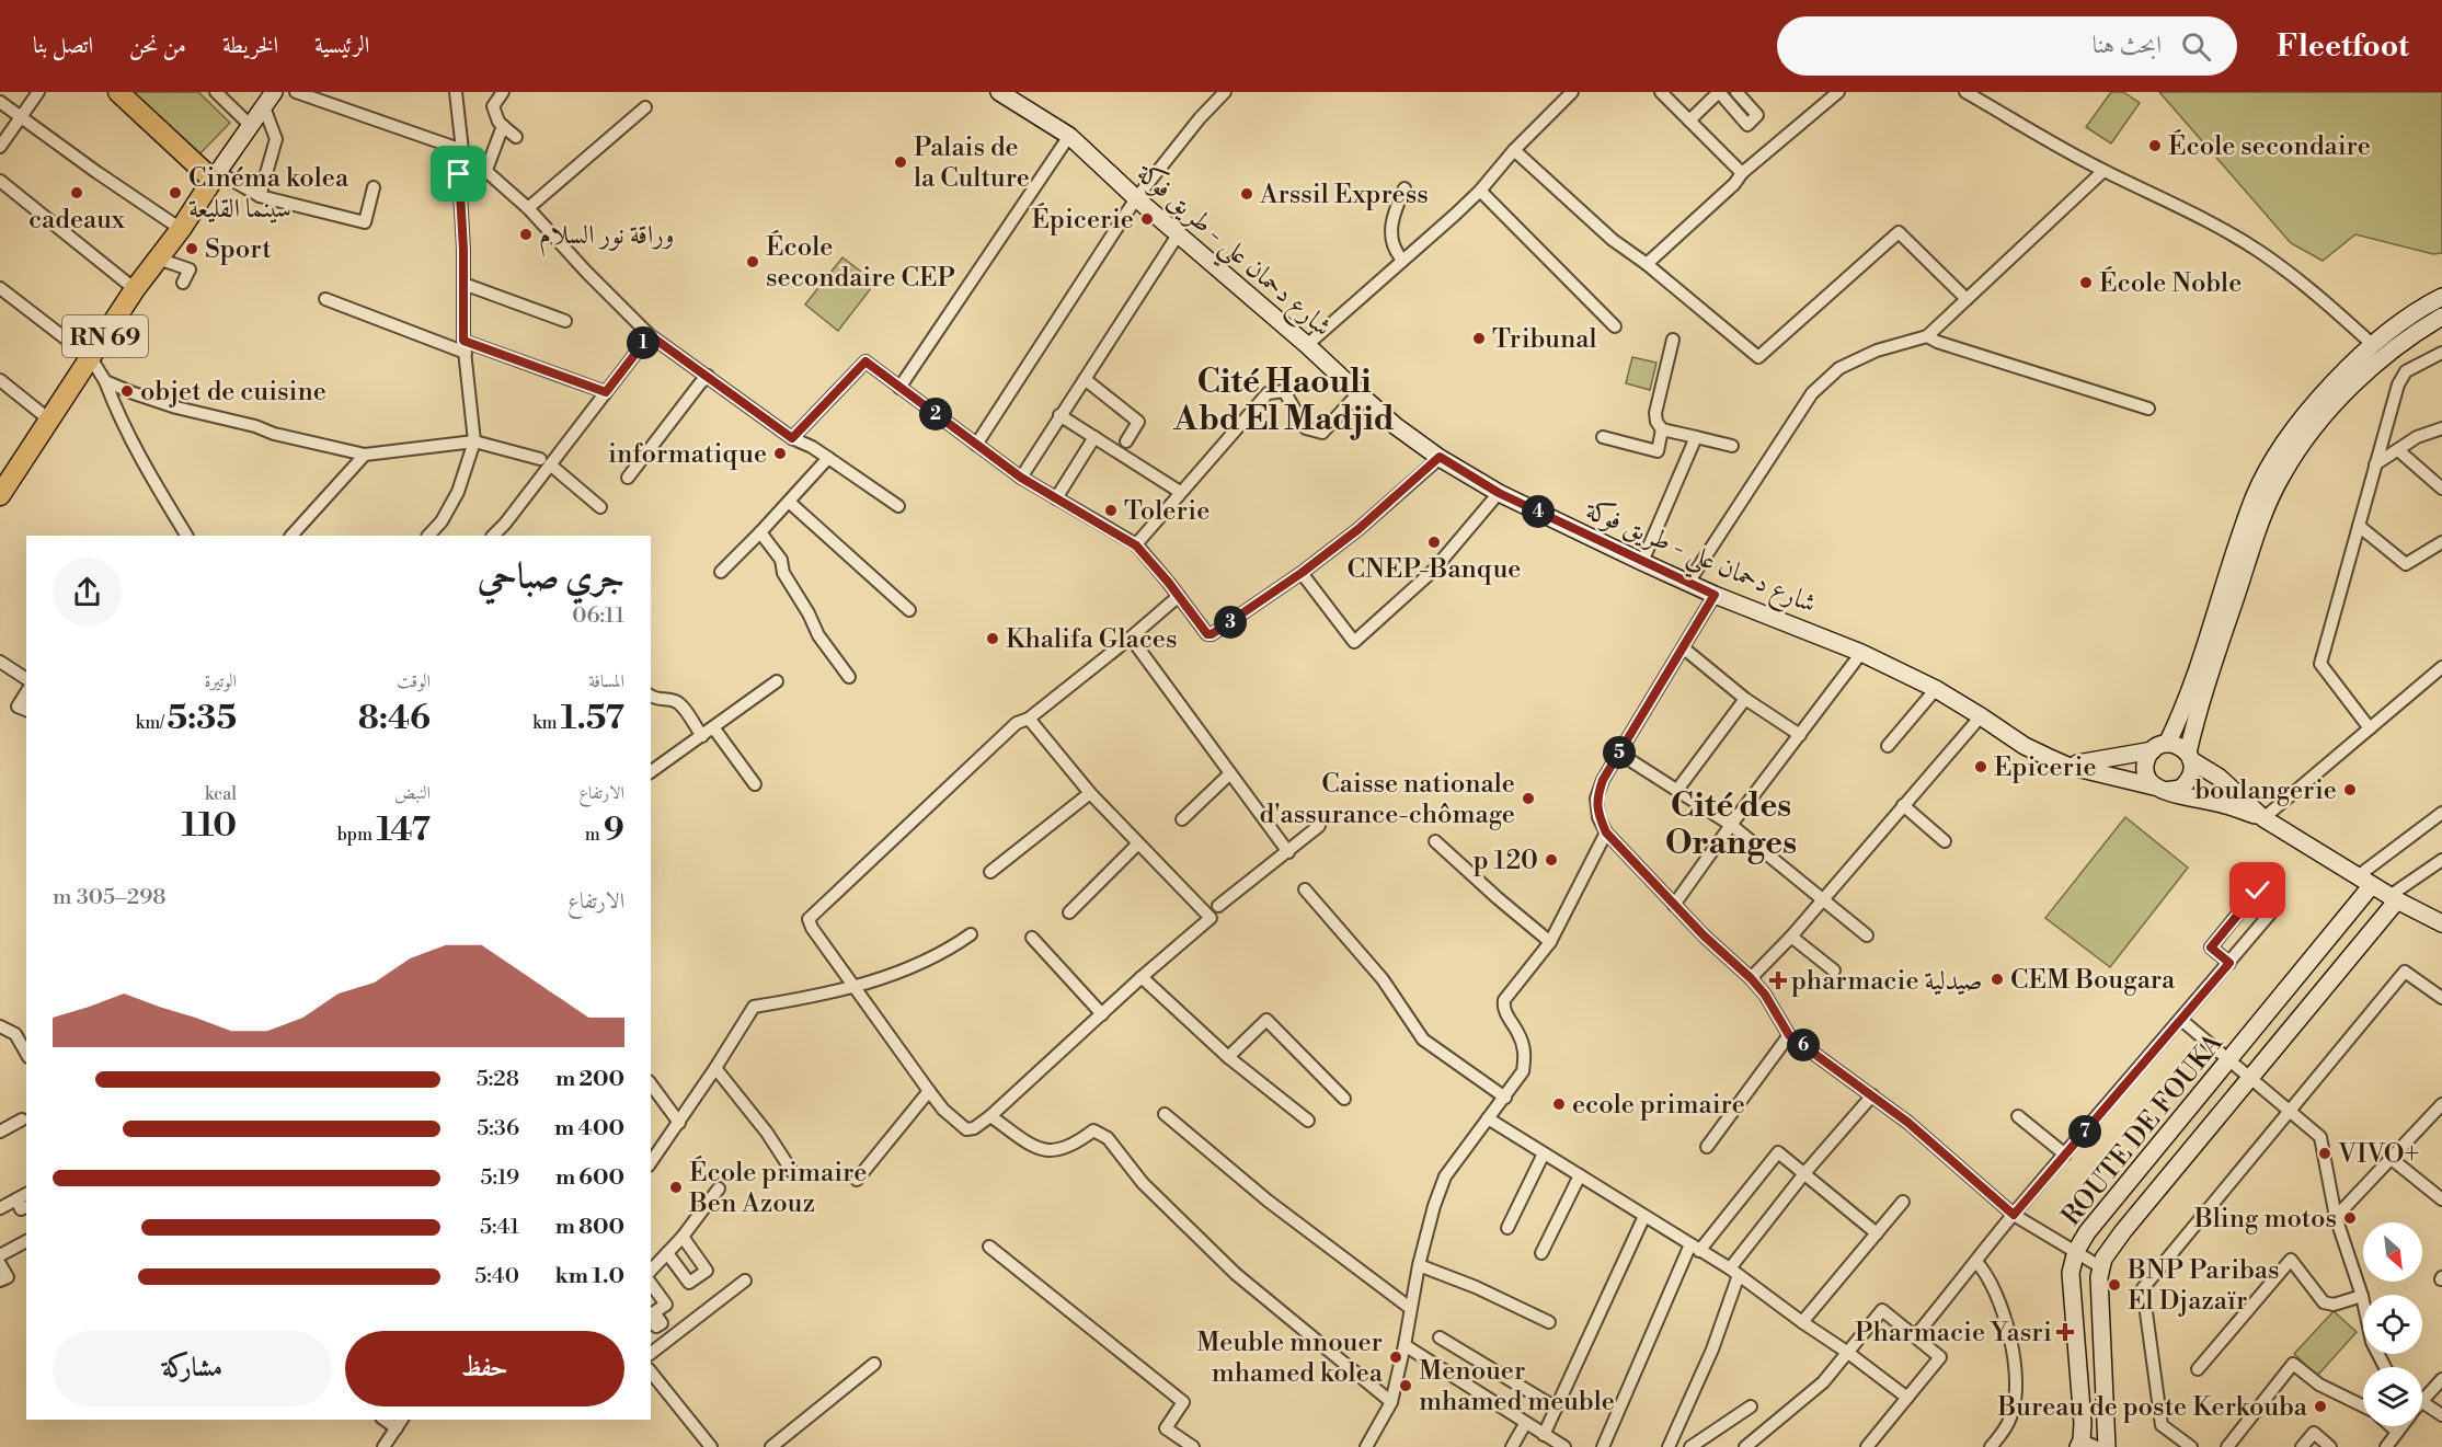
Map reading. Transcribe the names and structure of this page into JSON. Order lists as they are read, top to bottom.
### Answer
{
  "streets": {
    "main road": ["شارع دحمان علي - طريق فوكة", "RN 69", "ROUTE DE FOUKA"]
  },
  "crossings": [
    ["شارع دحمان علي - طريق فوكة", "ROUTE DE FOUKA"]
  ],
  "districts": ["Cité Haouli Abd El Madjid", "Cité des Oranges"],
  "places": {
    "other": [
      "École secondaire",
      "Palais de la Culture",
      "cadeaux",
      "Cinéma kolea سينما القليعة",
      "Arssil Express",
      "Épicerie",
      "وراقة نور السلام",
      "Sport",
      "École secondaire CEP",
      "École Noble",
      "Tribunal",
      "objet de cuisine",
      "informatique",
      "Tolerie",
      "CNEP-Banque",
      "Khalifa Glaces",
      "Epicerie",
      "boulangerie",
      "Caisse nationale d'assurance-chômage",
      "p 120",
      "CEM Bougara",
      "ecole primaire",
      "VIVO+",
      "École primaire Ben Azouz",
      "Bling motos",
      "BNP Paribas El Djazaïr",
      "Meuble mnouer mhamed kolea",
      "Menouer mhamed meuble",
      "Bureau de poste Kerkouba"
    ],
    "health": ["pharmacie صيدلية", "Pharmacie Yasri"]
  },
  "north": "bottom right",
  "page": {
    "header": "Fleetfoot",
    "search": "ابحث هنا",
    "nav": [
      "الرئيسية",
      "الخريطة",
      "من نحن",
      "اتصل بنا"
    ],
    "pins": [
      "1",
      "2",
      "4",
      "3",
      "5",
      "6",
      "7"
    ],
    "heading": ["جري صباحي", "06:11"],
    "stats": [
      ["المسافة", "1.57 km"],
      ["الوقت", "8:46"],
      ["الوتيرة", "5:35 /km"],
      ["الارتفاع", "9 m"],
      ["النبض", "147 bpm"],
      ["kcal", "110"]
    ],
    "chart": ["الارتفاع", "298–305 m"],
    "list": [
      {
        "name": "200 m",
        "note": "5:28"
      },
      {
        "name": "400 m",
        "note": "5:36"
      },
      {
        "name": "600 m",
        "note": "5:19"
      },
      {
        "name": "800 m",
        "note": "5:41"
      },
      {
        "name": "1.0 km",
        "note": "5:40"
      }
    ],
    "buttons": ["حفظ", "مشاركة"]
  }
}
